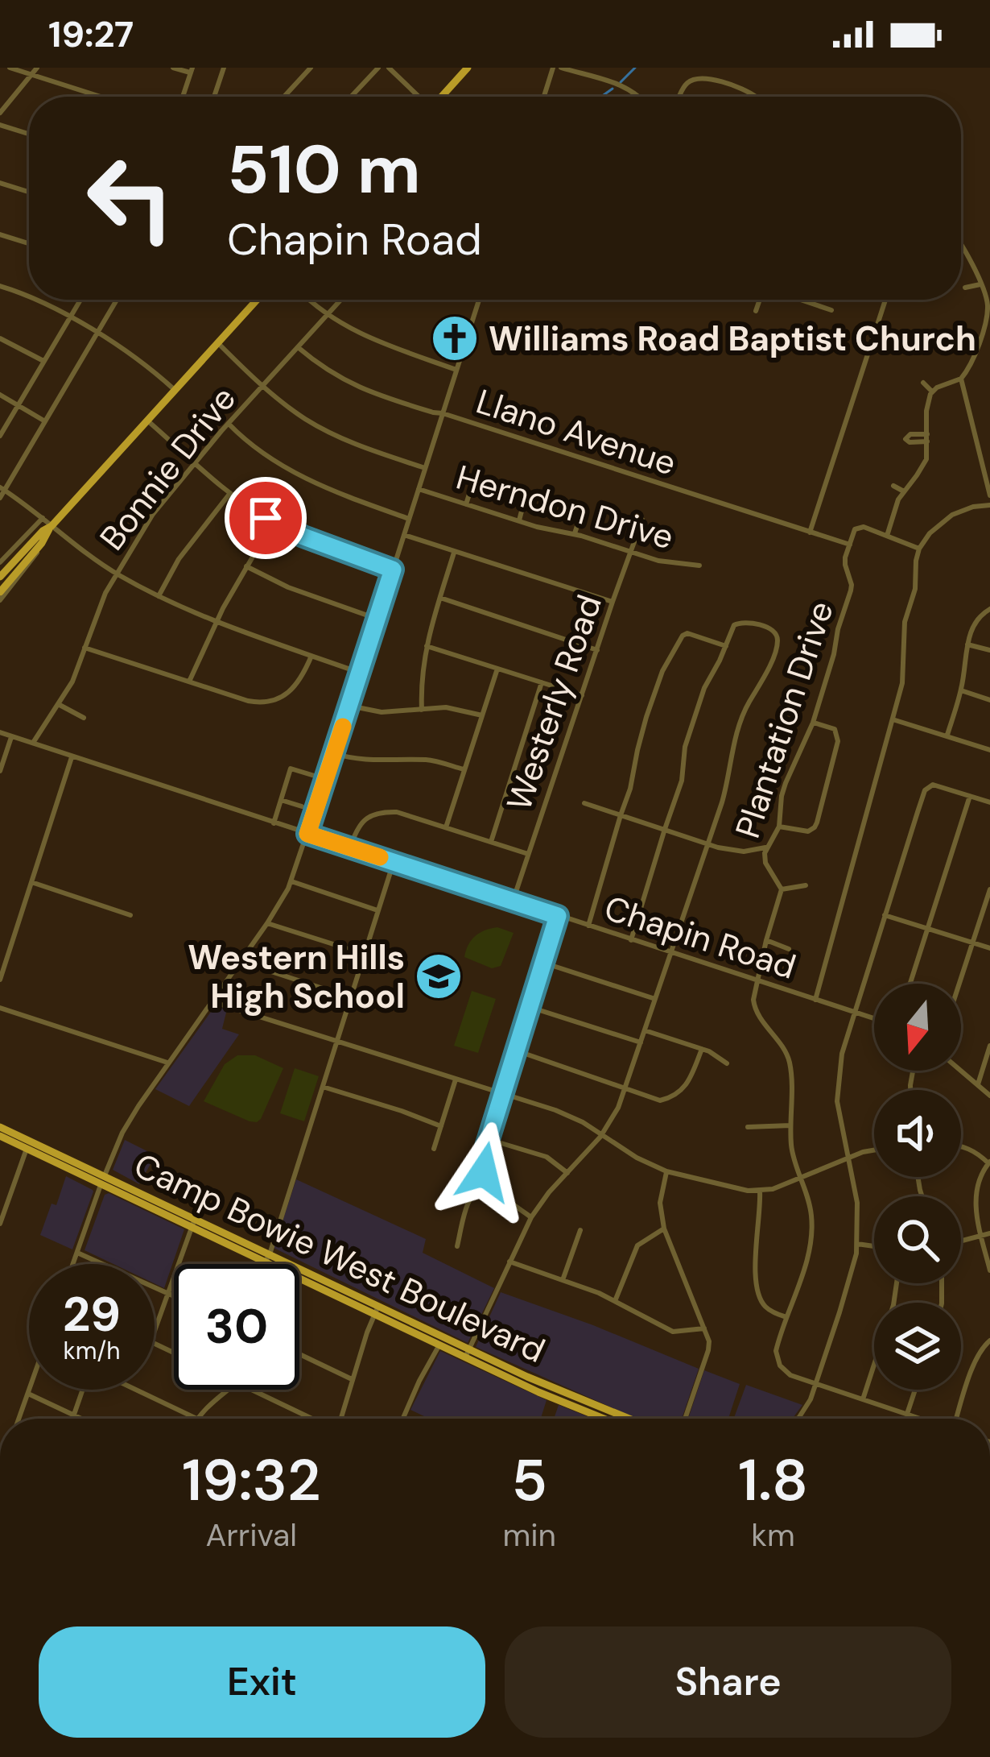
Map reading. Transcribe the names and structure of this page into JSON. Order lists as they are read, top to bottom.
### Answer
{
  "streets": {
    "main road": ["Camp Bowie West Boulevard"],
    "street": [
      "Llano Avenue",
      "Bonnie Drive",
      "Herndon Drive",
      "Westerly Road",
      "Plantation Drive",
      "Chapin Road"
    ]
  },
  "crossings": [
    ["Llano Avenue", "Bonnie Drive"],
    ["Llano Avenue", "Plantation Drive"],
    ["Bonnie Drive", "Chapin Road"],
    ["Herndon Drive", "Westerly Road"],
    ["Westerly Road", "Chapin Road"],
    ["Plantation Drive", "Chapin Road"]
  ],
  "places": {
    "church": ["Williams Road Baptist Church"],
    "school or university": ["Western Hills High School"]
  },
  "north": "bottom",
  "page": {
    "status": "19:27",
    "turn": ["510 m", "Chapin Road"],
    "speed": "29 km/h",
    "limit": "30",
    "eta": [
      "19:32",
      "Arrival",
      "5",
      "min",
      "1.8",
      "km"
    ],
    "buttons": ["Exit", "Share"]
  }
}
